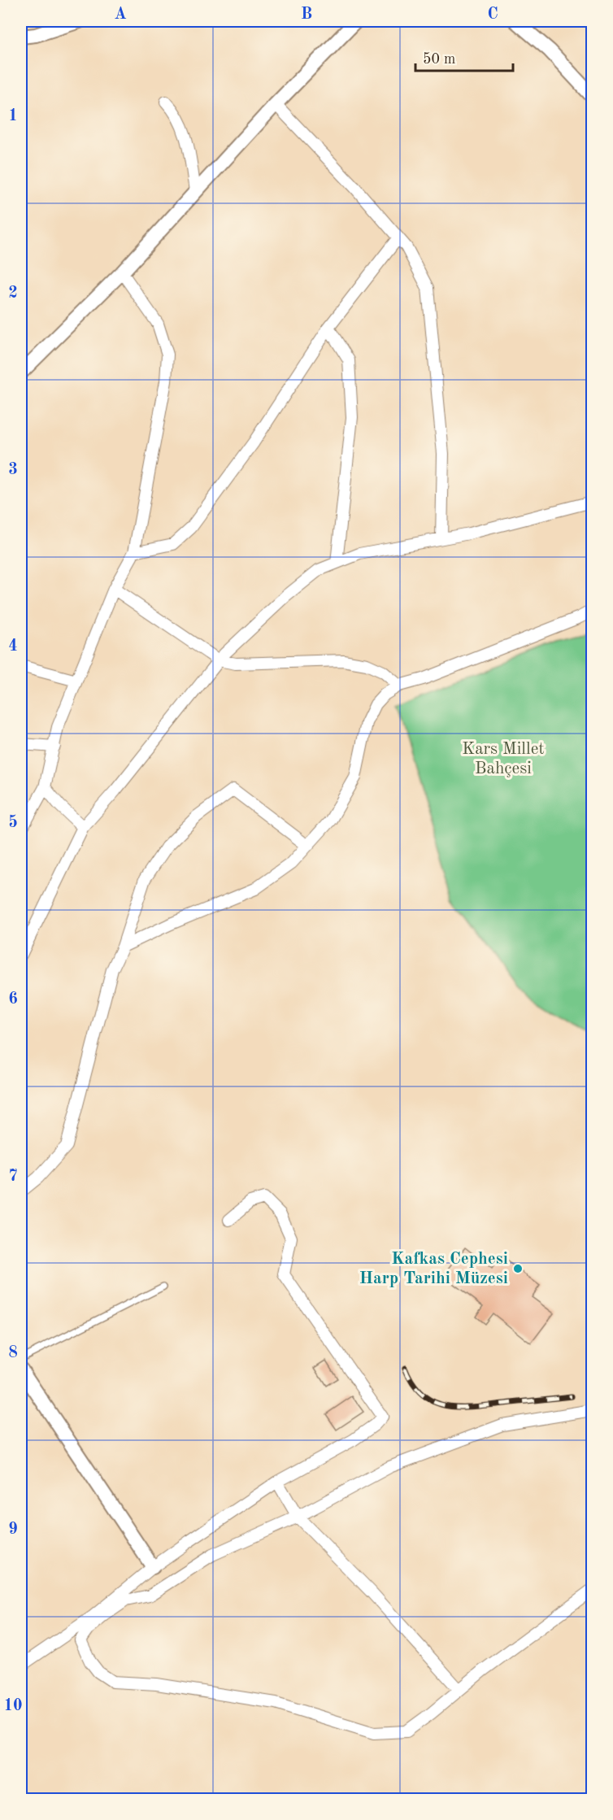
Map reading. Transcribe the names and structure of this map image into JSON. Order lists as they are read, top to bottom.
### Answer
{
  "parks": ["Kars Millet Bahçesi"],
  "places": ["Kafkas Cephesi Harp Tarihi Müzesi"],
  "scale_bar": "50 m",
  "grid": {
    "columns": ["A", "B", "C"],
    "rows": [
      "1",
      "2",
      "3",
      "4",
      "5",
      "6",
      "7",
      "8",
      "9",
      "10"
    ]
  }
}
